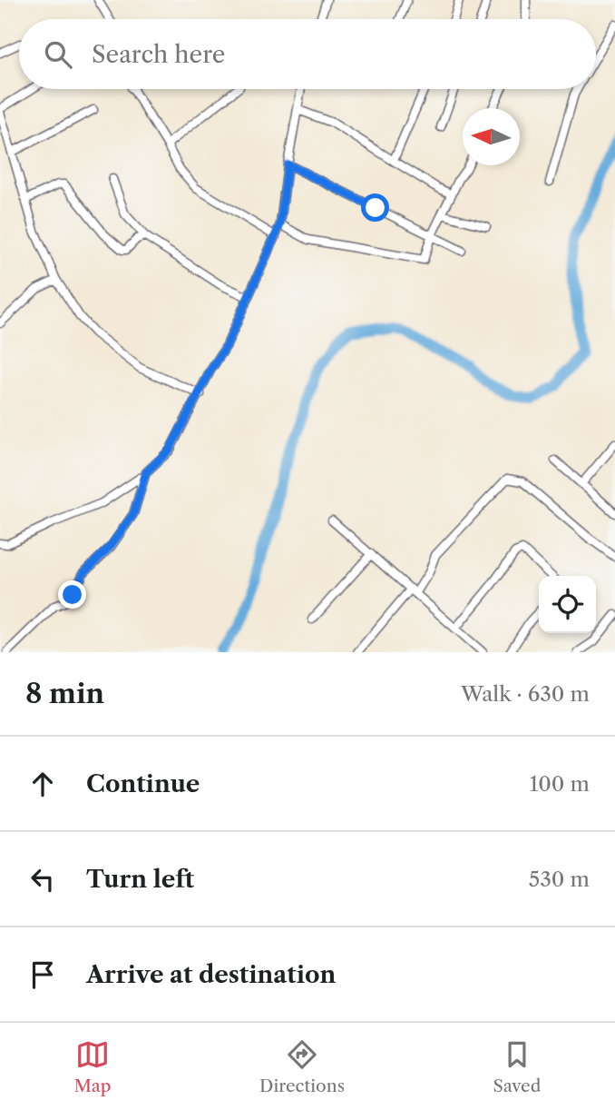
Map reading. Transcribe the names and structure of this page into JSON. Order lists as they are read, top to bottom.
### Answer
{
  "north": "left",
  "page": {
    "search": "Search here",
    "heading": ["8 min", "Walk · 630 m"],
    "list": [
      ["Continue", "100 m"],
      ["Turn left", "530 m"],
      "Arrive at destination"
    ],
    "nav": ["Map", "Directions", "Saved"]
  }
}
